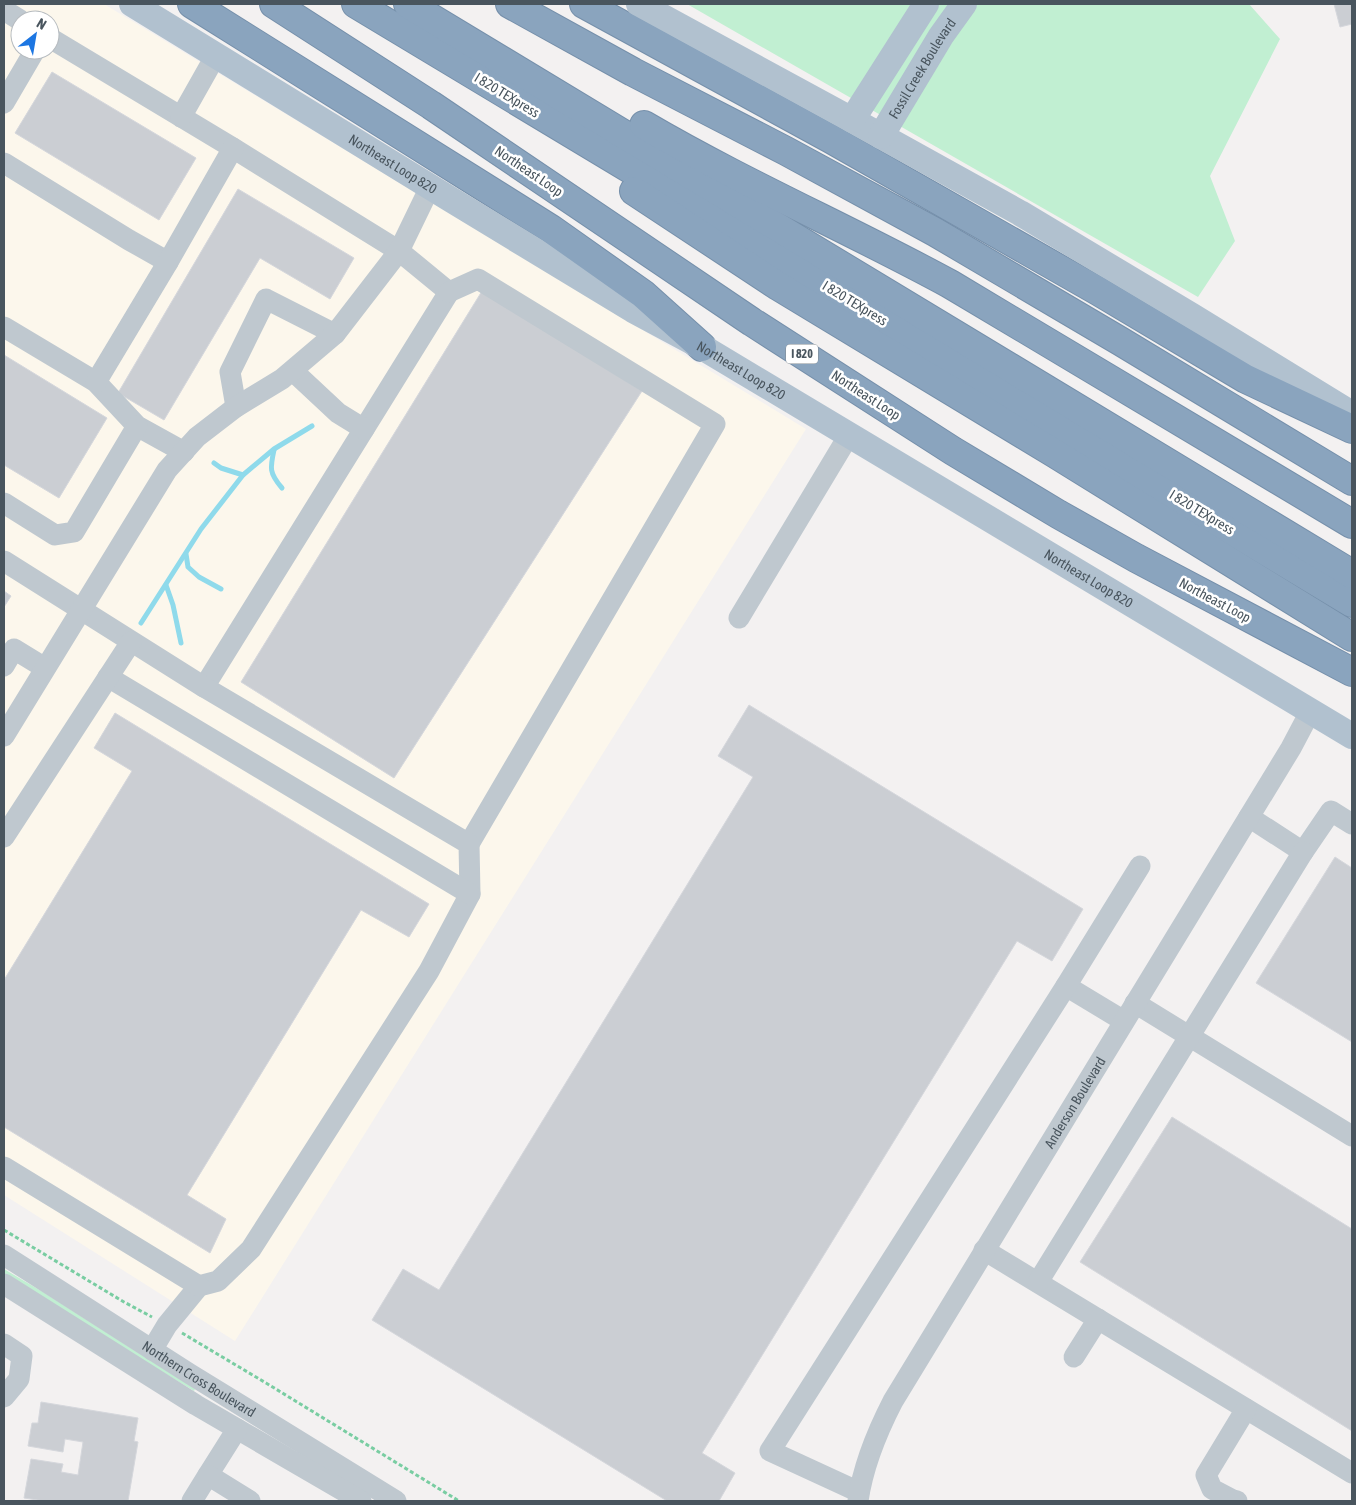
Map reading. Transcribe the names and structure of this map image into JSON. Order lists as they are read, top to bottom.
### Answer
{
  "streets": {
    "highway": ["I 820 TEXpress", "Northeast Loop", "I 820"],
    "main road": ["Fossil Creek Boulevard", "Northeast Loop 820"],
    "street": ["Anderson Boulevard", "Northern Cross Boulevard"]
  },
  "crossings": [
    ["Northeast Loop 820", "Anderson Boulevard"]
  ],
  "north": "top right"
}
